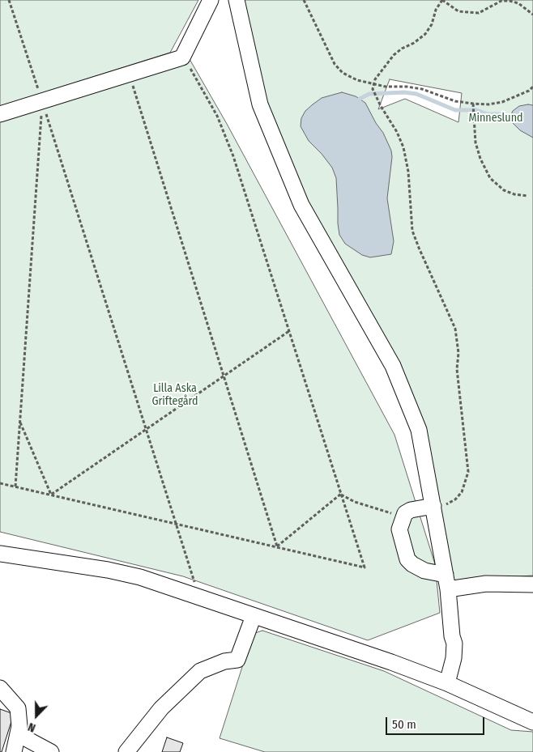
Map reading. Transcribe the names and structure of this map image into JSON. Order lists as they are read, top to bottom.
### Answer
{
  "parks": ["Minneslund", "Lilla Aska Griftegård"],
  "scale_bar": "50 m",
  "north": "bottom"
}
